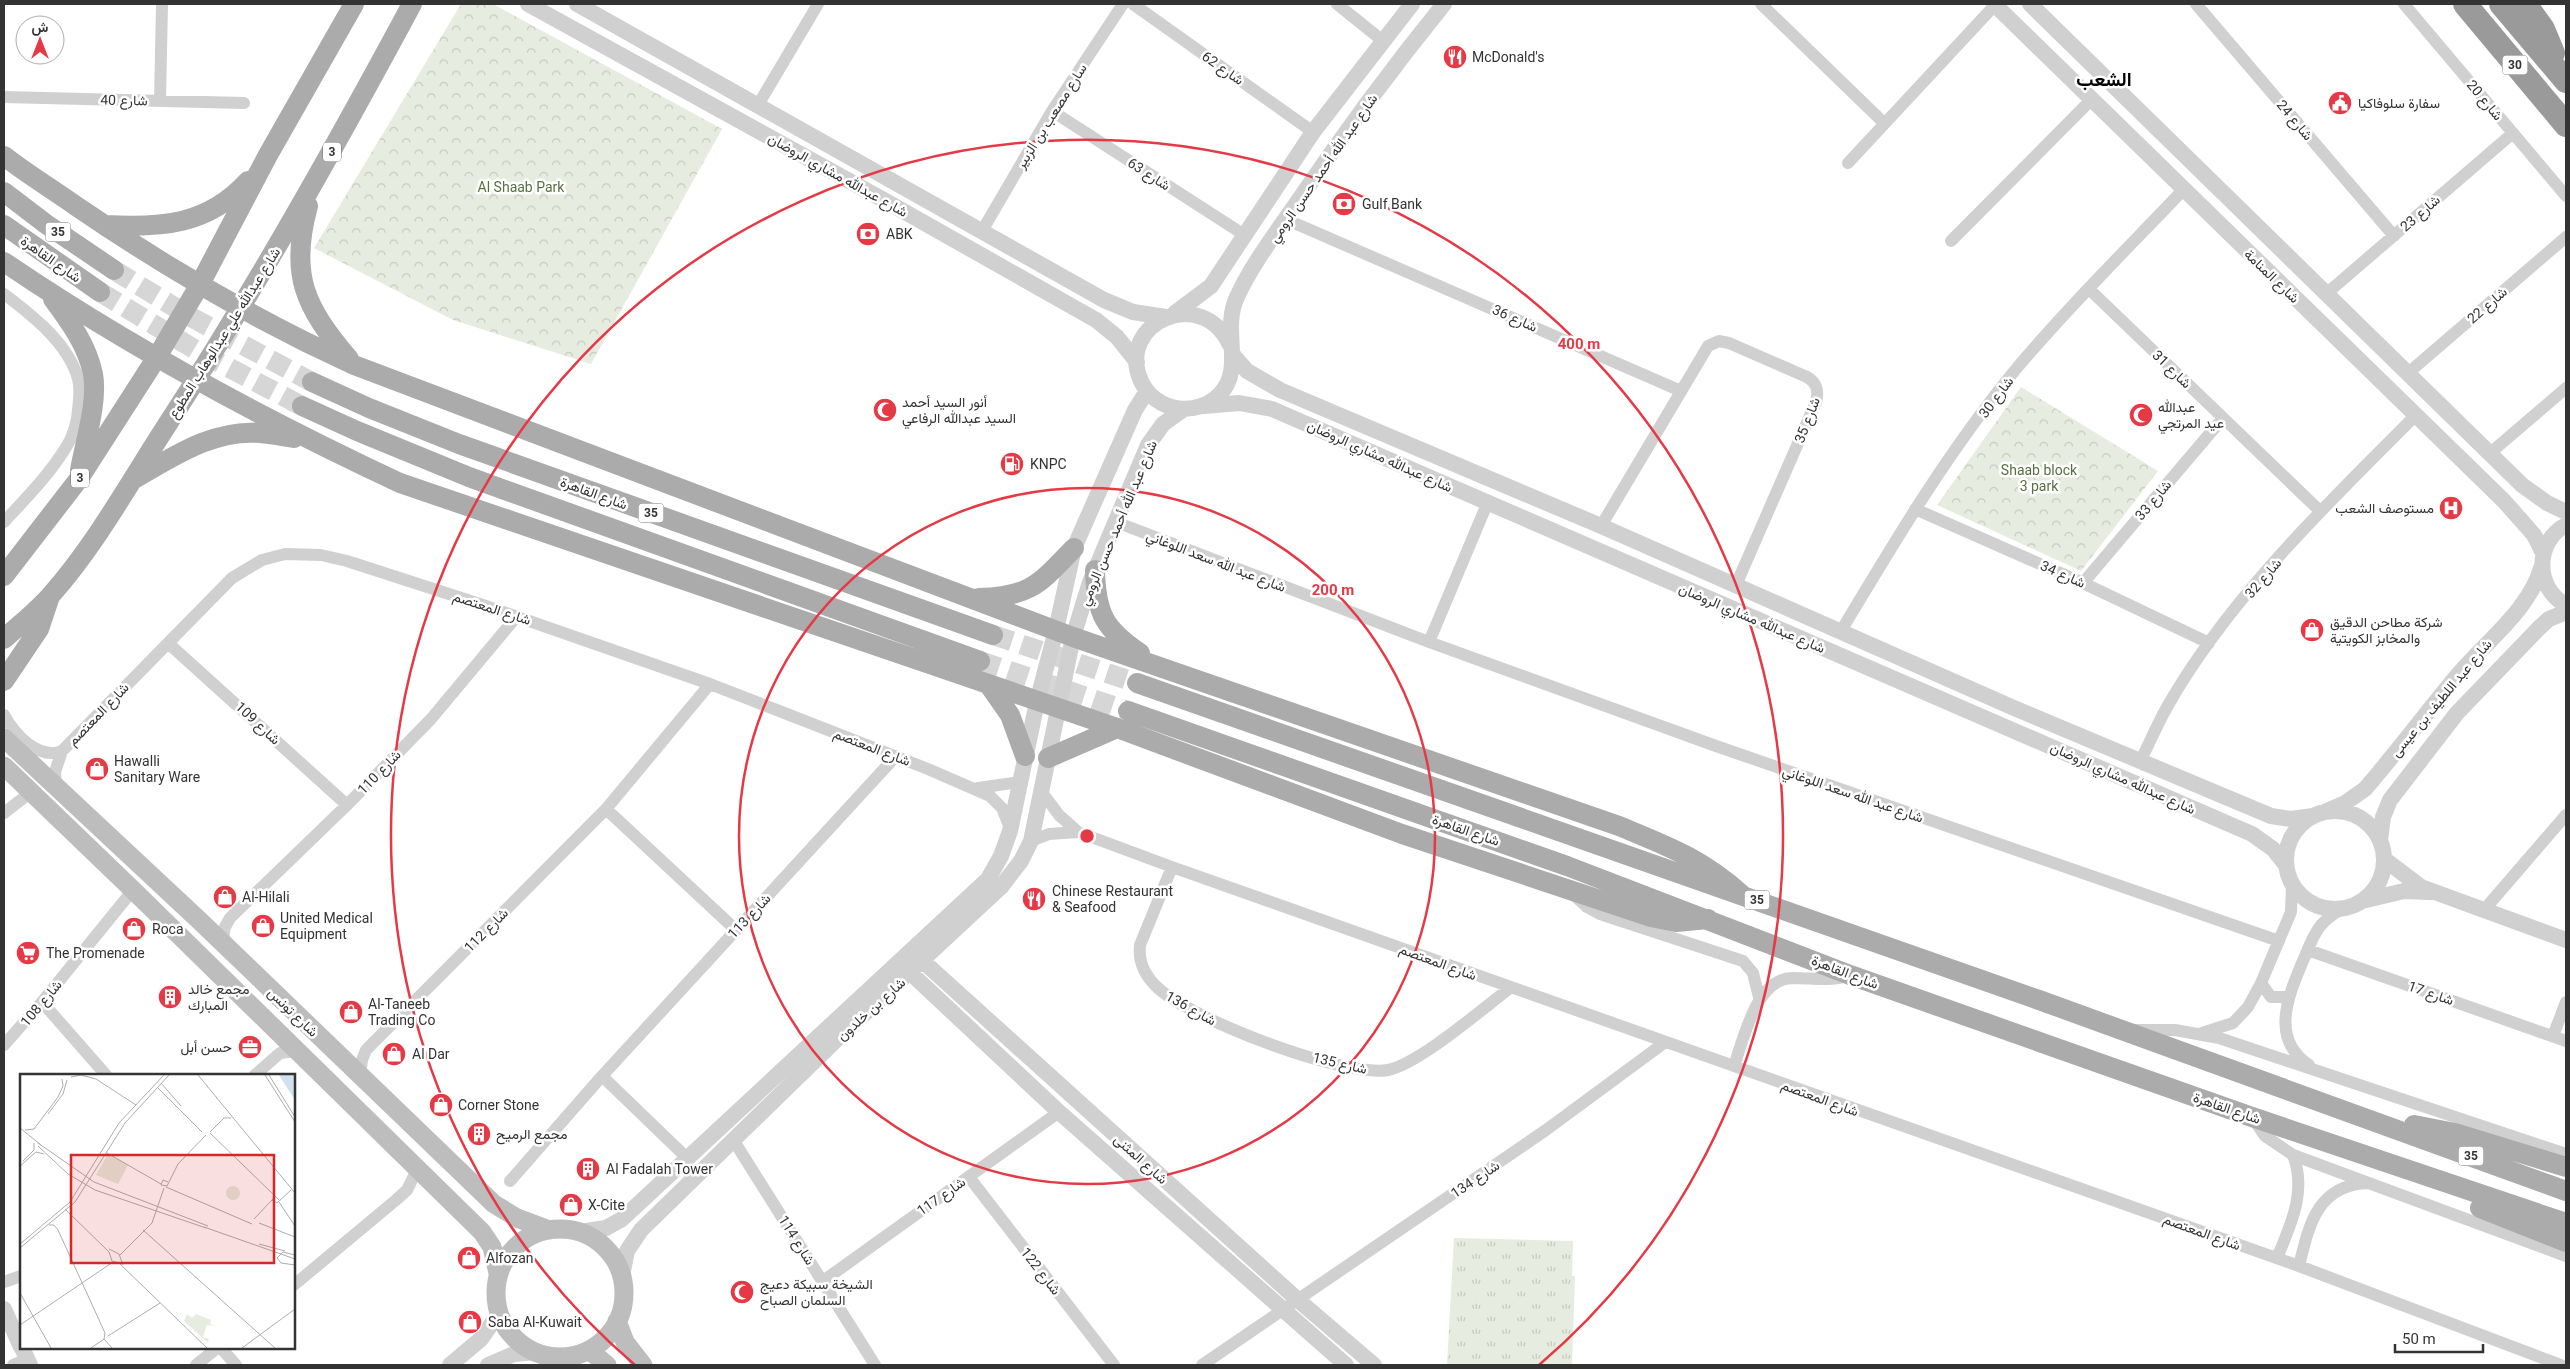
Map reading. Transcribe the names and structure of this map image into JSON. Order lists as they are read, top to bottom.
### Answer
{
  "streets": {
    "highway": ["30"],
    "main road": [
      "3",
      "35",
      "شارع القاهرة",
      "شارع عبدالله علي عبدالوهاب المطوع",
      "شارع تونس"
    ],
    "street": [
      "شارع 62",
      "شارع 40",
      "شارع 20",
      "سارع مصعب بن الزبير",
      "شارع 24",
      "شارع عبد الله أحمد حسن الرومي",
      "شارع 63",
      "شارع عبدالله مشاري الروضان",
      "شارع 23",
      "شارع المنامة",
      "شارع 22",
      "شارع 36",
      "شارع 31",
      "شارع 30",
      "شارع 35",
      "شارع 33",
      "شارع عبد الله سعد اللوغاني",
      "شارع 34",
      "شارع 32",
      "شارع المعتصم",
      "شارع عبد اللطيف بن عيسى",
      "شارع 109",
      "شارع 110",
      "شارع 113",
      "شارع 112",
      "شارع 17",
      "شارع 108",
      "شارع 136",
      "شارع بن خلدون",
      "شارع 135",
      "شارع المثنى",
      "شارع 134",
      "شارع 117",
      "شارع 114",
      "شارع 122"
    ]
  },
  "crossings": [
    ["شارع 62", "شارع عبد الله أحمد حسن الرومي"],
    ["شارع 20", "شارع 23"],
    ["سارع مصعب بن الزبير", "شارع 63"],
    ["سارع مصعب بن الزبير", "شارع عبدالله مشاري الروضان"],
    ["شارع 24", "شارع 23"],
    ["شارع عبد الله أحمد حسن الرومي", "شارع 63"],
    ["شارع عبد الله أحمد حسن الرومي", "شارع عبدالله مشاري الروضان"],
    ["شارع عبد الله أحمد حسن الرومي", "شارع 36"],
    ["شارع عبد الله أحمد حسن الرومي", "شارع عبد الله سعد اللوغاني"],
    ["شارع عبد الله أحمد حسن الرومي", "شارع بن خلدون"],
    ["شارع عبدالله مشاري الروضان", "شارع 30"],
    ["شارع عبدالله مشاري الروضان", "شارع 35"],
    ["شارع عبدالله مشاري الروضان", "شارع 32"],
    ["شارع عبدالله مشاري الروضان", "شارع عبد اللطيف بن عيسى"],
    ["شارع 23", "شارع المنامة"],
    ["شارع المنامة", "شارع 22"],
    ["شارع المنامة", "شارع 30"],
    ["شارع المنامة", "شارع 32"],
    ["شارع المنامة", "شارع عبد اللطيف بن عيسى"],
    ["شارع 36", "شارع 35"],
    ["شارع 31", "شارع 30"],
    ["شارع 31", "شارع 33"],
    ["شارع 31", "شارع 32"],
    ["شارع 30", "شارع 34"],
    ["شارع 33", "شارع 34"],
    ["شارع 34", "شارع 32"],
    ["شارع المعتصم", "شارع 109"],
    ["شارع المعتصم", "شارع 110"],
    ["شارع المعتصم", "شارع 113"],
    ["شارع المعتصم", "شارع 112"],
    ["شارع المعتصم", "شارع 136"],
    ["شارع المعتصم", "شارع بن خلدون"],
    ["شارع المعتصم", "شارع تونس"],
    ["شارع المعتصم", "شارع 135"],
    ["شارع المعتصم", "شارع 134"],
    ["شارع 109", "شارع 110"],
    ["شارع 110", "شارع تونس"],
    ["شارع 108", "شارع تونس"],
    ["شارع 136", "شارع 135"],
    ["شارع بن خلدون", "شارع تونس"],
    ["شارع بن خلدون", "شارع المثنى"],
    ["شارع بن خلدون", "شارع 114"],
    ["شارع المثنى", "شارع 134"],
    ["شارع المثنى", "شارع 117"],
    ["شارع 117", "شارع 114"],
    ["شارع 117", "شارع 122"]
  ],
  "districts": ["الشعب"],
  "parks": ["Al Shaab Park", "Shaab block 3 park"],
  "places": {
    "restaurant": ["McDonald's", "Chinese Restaurant & Seafood"],
    "public building": ["سفارة سلوفاكيا"],
    "bank": ["Gulf Bank", "ABK"],
    "mosque": ["أنور السيد أحمد السيد عبدالله الرفاعي", "عبدالله عيد المرتجي", "الشيخة سبيكة دعيج السلمان الصباح"],
    "fuel station": ["KNPC"],
    "hospital": ["مستوصف الشعب"],
    "shop": [
      "شركة مطاحن الدقيق والمخابز الكويتية",
      "Hawalli Sanitary Ware",
      "Al-Hilali",
      "United Medical Equipment",
      "Roca",
      "Al-Taneeb Trading Co",
      "Al Dar",
      "Corner Stone",
      "X-Cite",
      "Alfozan",
      "Saba Al-Kuwait"
    ],
    "supermarket": ["The Promenade"],
    "building": ["مجمع خالد المبارك", "مجمع الرميح", "Al Fadalah Tower"],
    "office": ["حسن أبل"]
  },
  "scale_bar": "50 m",
  "north": "top",
  "rings": ["400 m", "200 m"]
}
